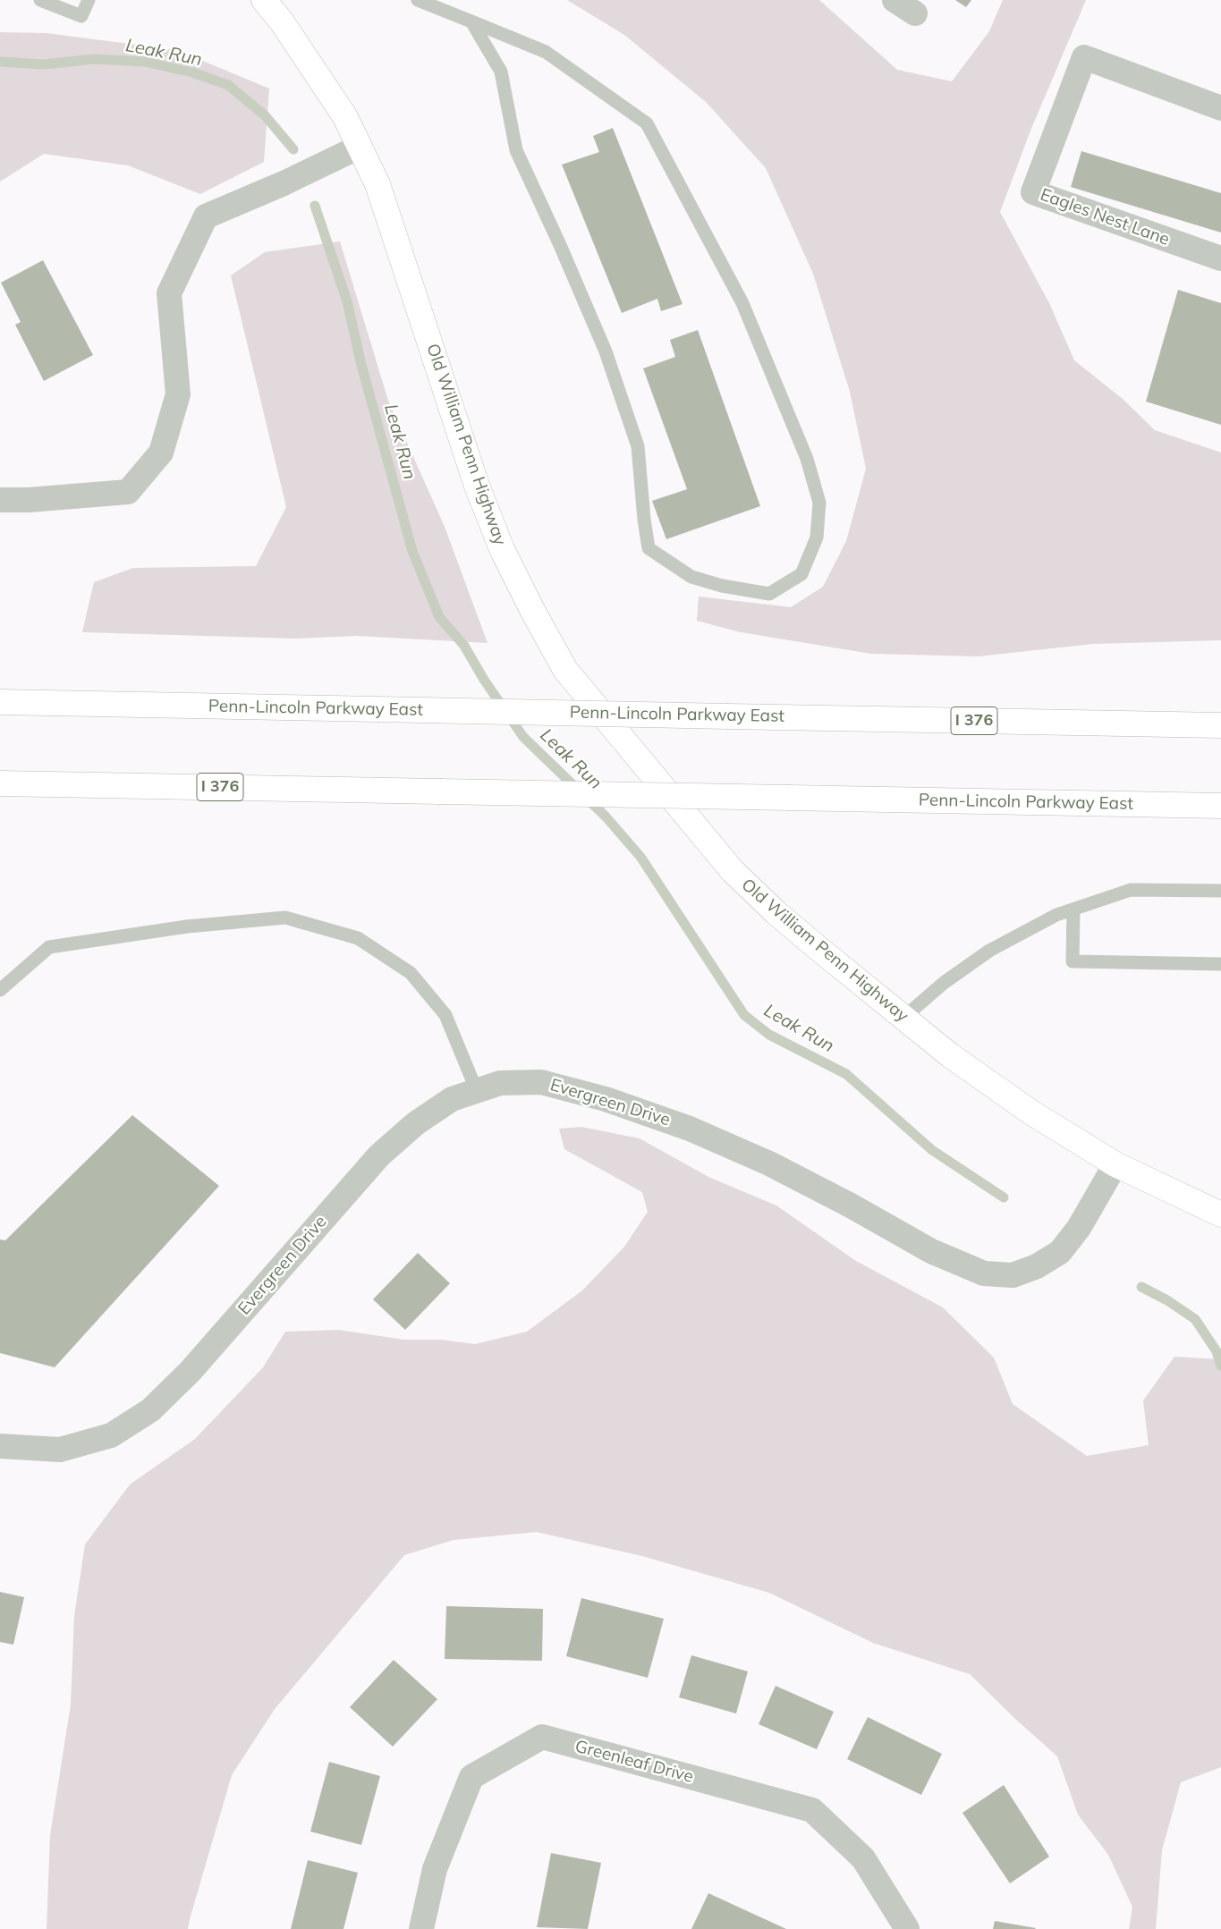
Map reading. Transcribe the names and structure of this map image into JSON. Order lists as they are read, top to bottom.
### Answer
{
  "streets": {
    "main road": ["Old William Penn Highway", "Penn-Lincoln Parkway East", "I 376"],
    "street": ["Eagles Nest Lane", "Evergreen Drive", "Greenleaf Drive"]
  },
  "crossings": [
    ["Old William Penn Highway", "Evergreen Drive"]
  ],
  "water": ["Leak Run"]
}
